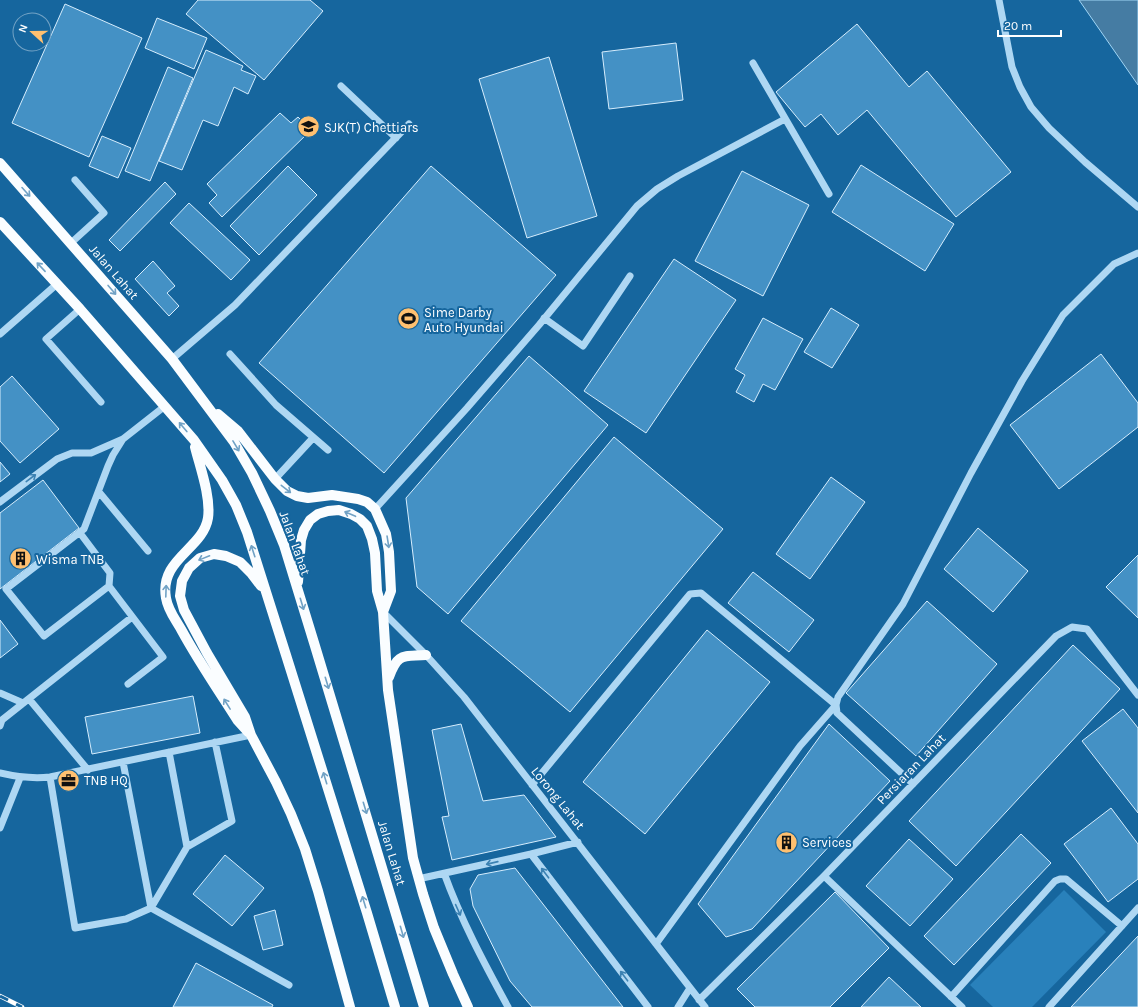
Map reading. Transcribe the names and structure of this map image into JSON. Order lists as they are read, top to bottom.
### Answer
{
  "streets": {
    "main road": ["Jalan Lahat"],
    "street": ["Persiaran Lahat", "Lorong Lahat"]
  },
  "crossings": [
    ["Persiaran Lahat", "Lorong Lahat"]
  ],
  "places": {
    "school or university": ["SJK(T) Chettiars"],
    "sports": ["Sime Darby Auto Hyundai"],
    "building": ["Wisma TNB", "Services"],
    "office": ["TNB HQ"]
  },
  "scale_bar": "20 m",
  "north": "left"
}
